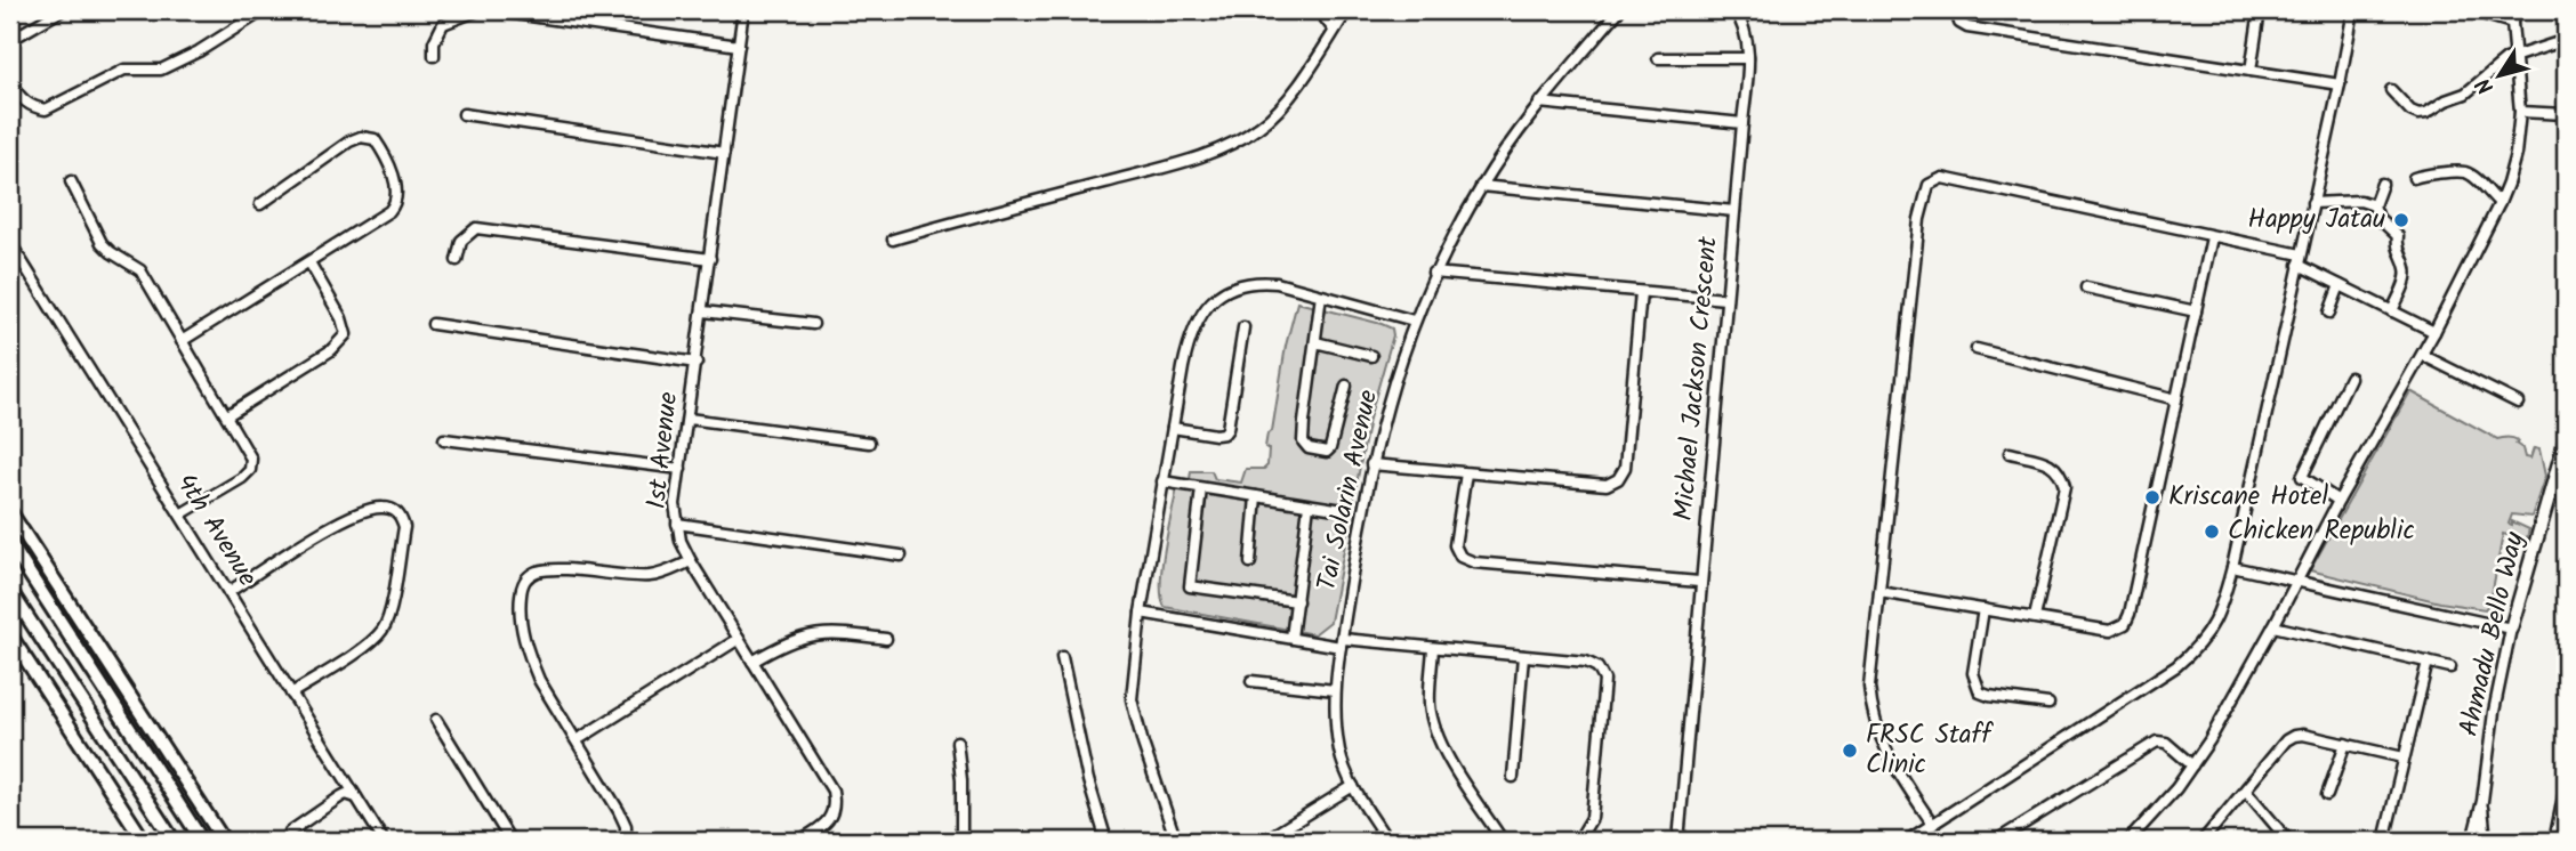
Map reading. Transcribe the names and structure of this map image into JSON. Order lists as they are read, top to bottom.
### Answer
{
  "streets": {
    "main road": ["Ahmadu Bello Way"],
    "street": [
      "Michael Jackson Crescent",
      "1st Avenue",
      "Tai Solarin Avenue",
      "4th Avenue"
    ]
  },
  "places": [
    "Happy Jatau",
    "Kriscane Hotel",
    "Chicken Republic",
    "FRSC Staff Clinic"
  ],
  "north": "bottom left"
}
